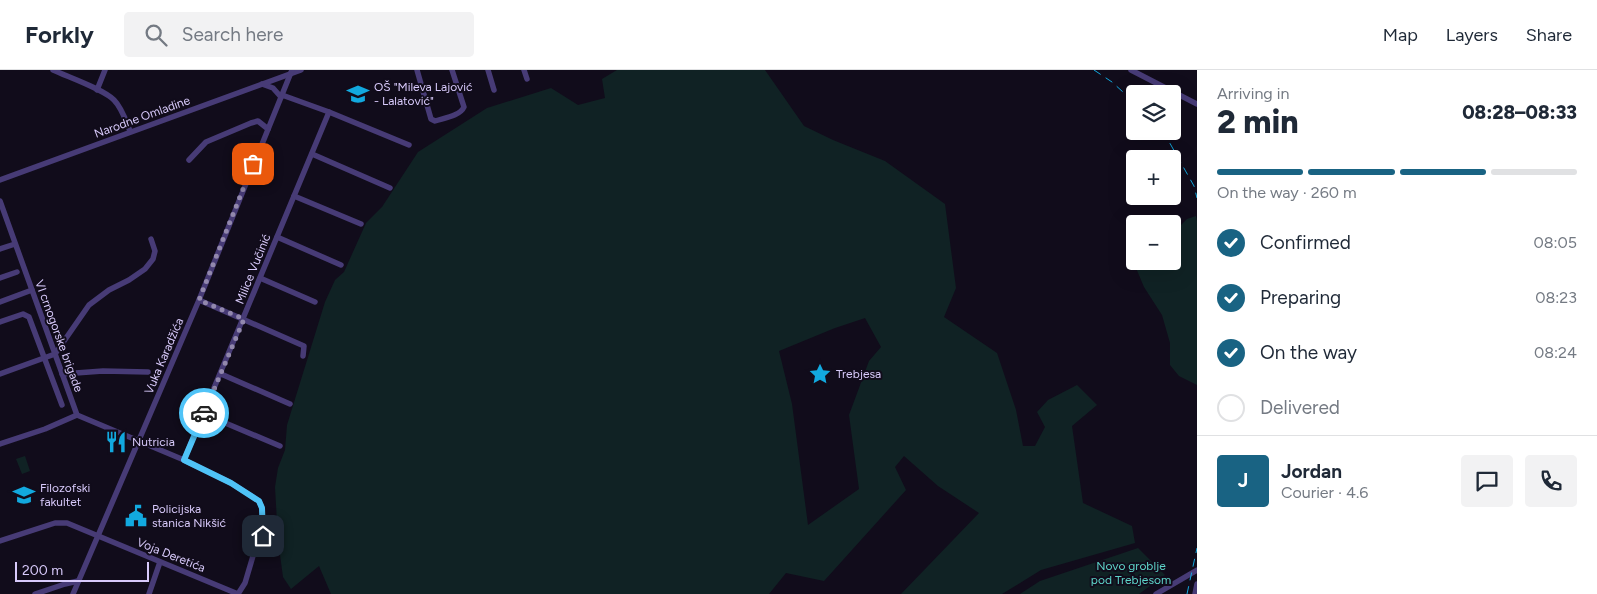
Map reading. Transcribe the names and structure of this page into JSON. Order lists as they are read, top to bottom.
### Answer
{
  "streets": {
    "street": [
      "Narodne Omladine",
      "Milice Vučinić",
      "VI crnogorske brigade",
      "Vuka Karadžića",
      "Voja Deretića"
    ]
  },
  "crossings": [
    ["Narodne Omladine", "Vuka Karadžića"],
    ["Vuka Karadžića", "Voja Deretića"]
  ],
  "parks": ["Novo groblje pod Trebjesom"],
  "places": {
    "school or university": ["OŠ \"Mileva Lajović - Lalatović\"", "Filozofski fakultet"],
    "place": ["Trebjesa"],
    "restaurant": ["Nutricia"],
    "public building": ["Policijska stanica Nikšić"]
  },
  "scale_bar": "200 m",
  "page": {
    "header": "Forkly",
    "search": "Search here",
    "nav": ["Map", "Layers", "Share"],
    "heading": ["2 min", "Arriving in", "08:28–08:33"],
    "panel": ["Jordan", "Courier · 4.6"],
    "map_buttons": ["+", "−"],
    "bar": "On the way · 260 m",
    "list": [
      ["Confirmed", "08:05"],
      ["Preparing", "08:23"],
      ["On the way", "08:24"],
      "Delivered"
    ],
    "round": "J",
    "scale": "200 m"
  }
}
